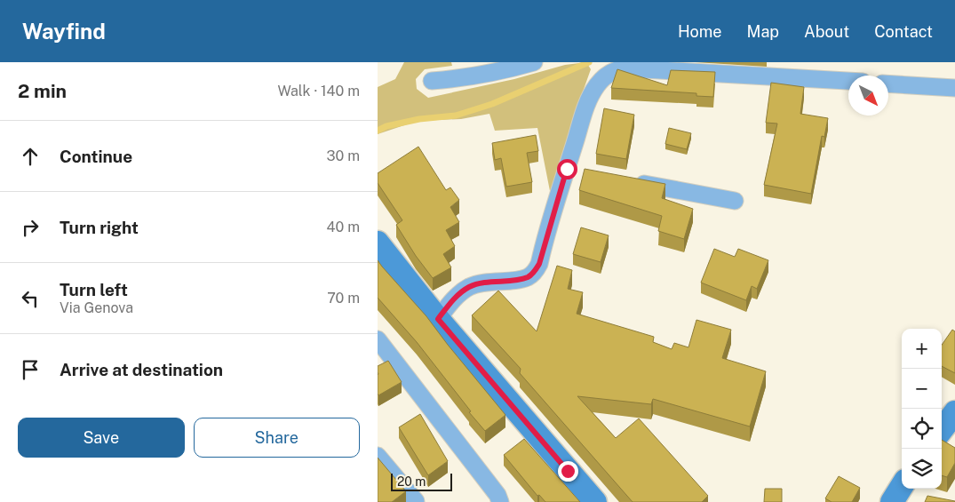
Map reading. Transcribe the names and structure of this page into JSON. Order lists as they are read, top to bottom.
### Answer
{
  "scale_bar": "20 m",
  "north": "bottom right",
  "page": {
    "header": "Wayfind",
    "nav": [
      "Home",
      "Map",
      "About",
      "Contact"
    ],
    "heading": ["2 min", "Walk · 140 m"],
    "list": [
      ["Continue", "30 m"],
      ["Turn right", "40 m"],
      ["Turn left", "Via Genova", "70 m"],
      "Arrive at destination"
    ],
    "map_buttons": ["+", "−"],
    "buttons": ["Save", "Share"],
    "scale": "20 m"
  }
}
